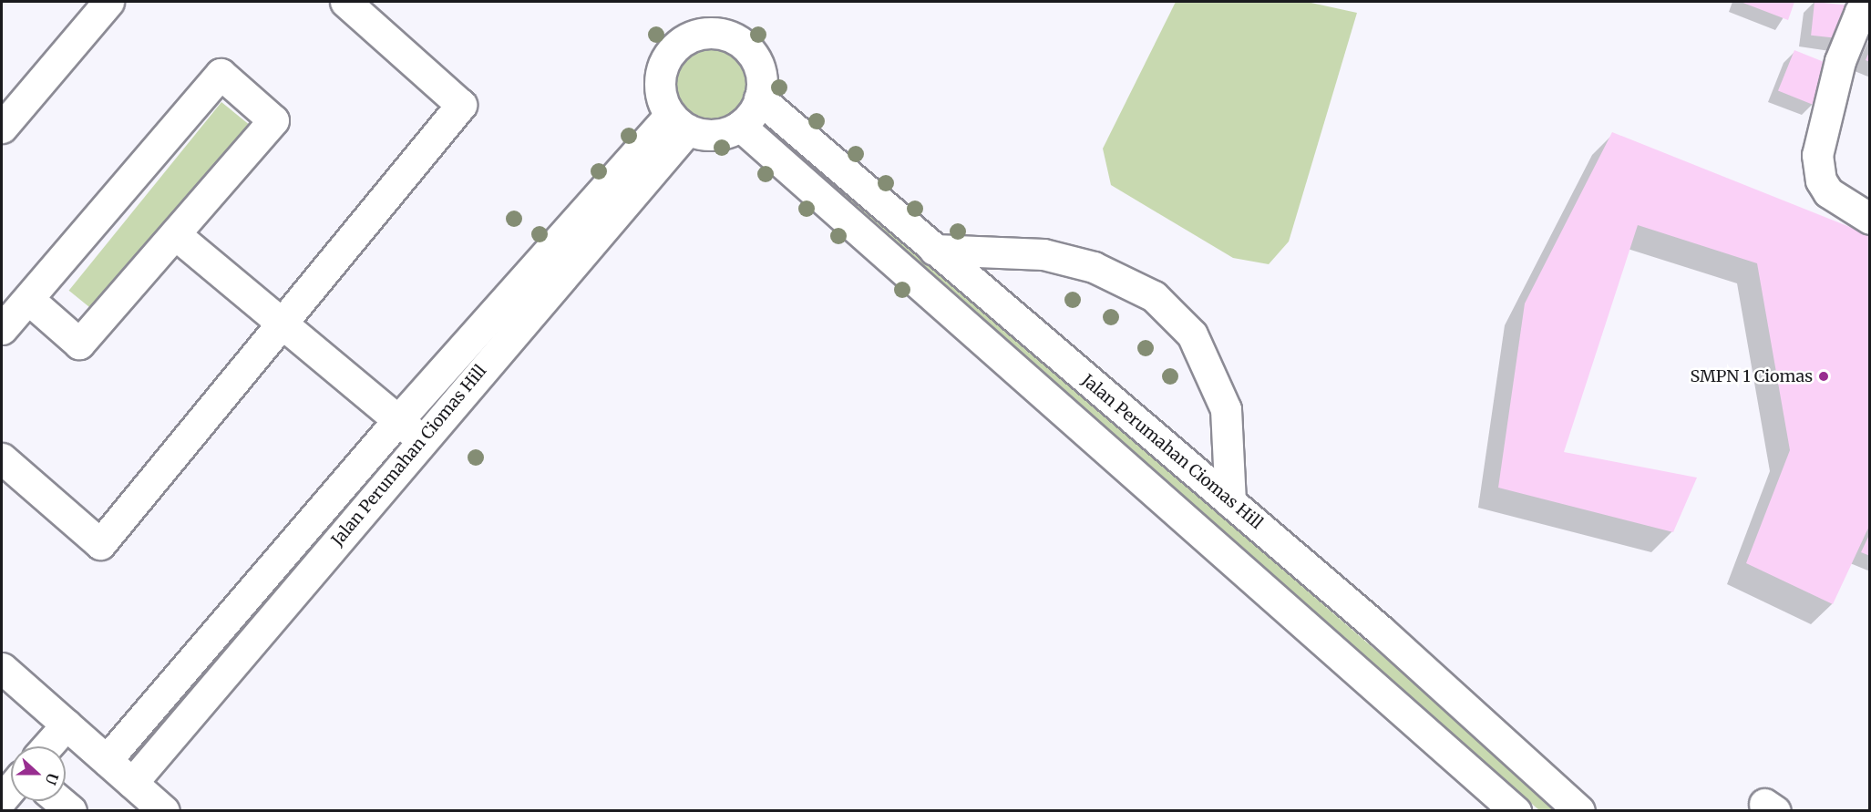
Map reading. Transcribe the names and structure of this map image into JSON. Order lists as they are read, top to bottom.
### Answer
{
  "streets": {
    "street": ["Jalan Perumahan Ciomas Hill"]
  },
  "places": ["SMPN 1 Ciomas"],
  "north": "right"
}
